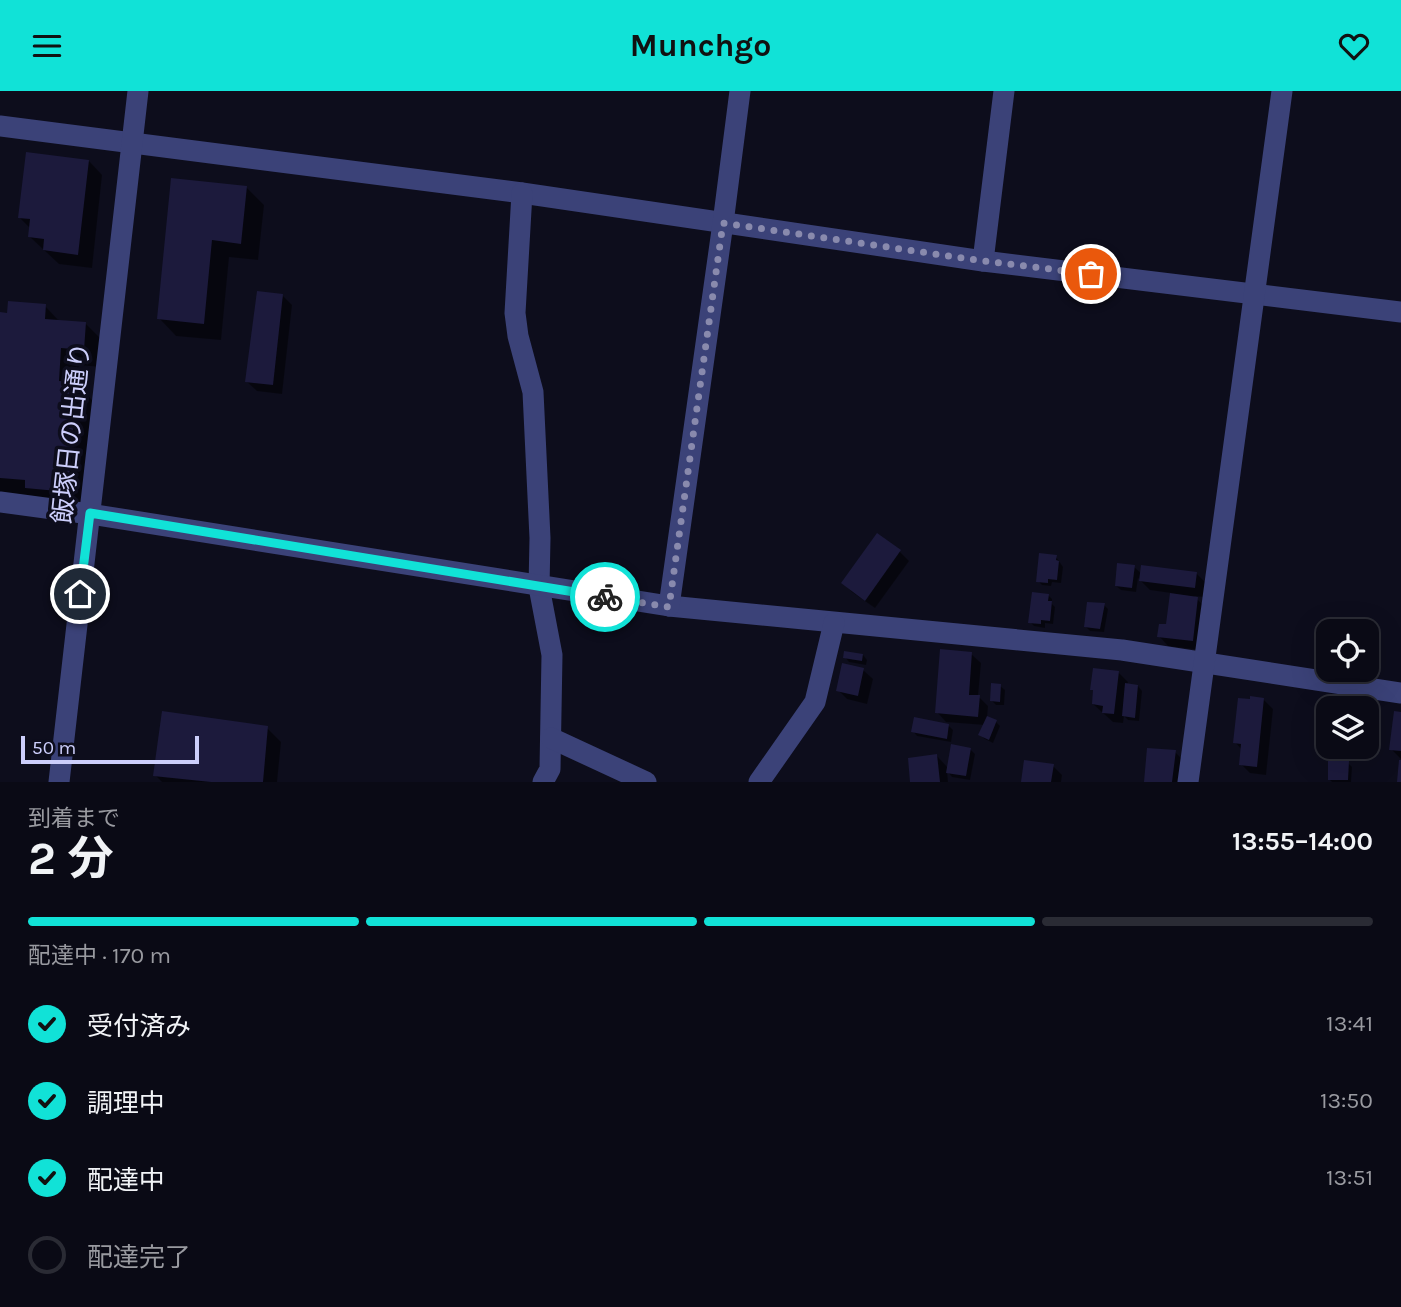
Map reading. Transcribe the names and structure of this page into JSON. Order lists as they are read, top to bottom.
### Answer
{
  "streets": {
    "street": ["飯塚日の出通り"]
  },
  "scale_bar": "50 m",
  "page": {
    "header": "Munchgo",
    "scale": "50 m",
    "heading": ["2 分", "到着まで", "13:55–14:00"],
    "bar": "配達中 · 170 m",
    "list": [
      ["受付済み", "13:41"],
      ["調理中", "13:50"],
      ["配達中", "13:51"],
      "配達完了"
    ]
  }
}
